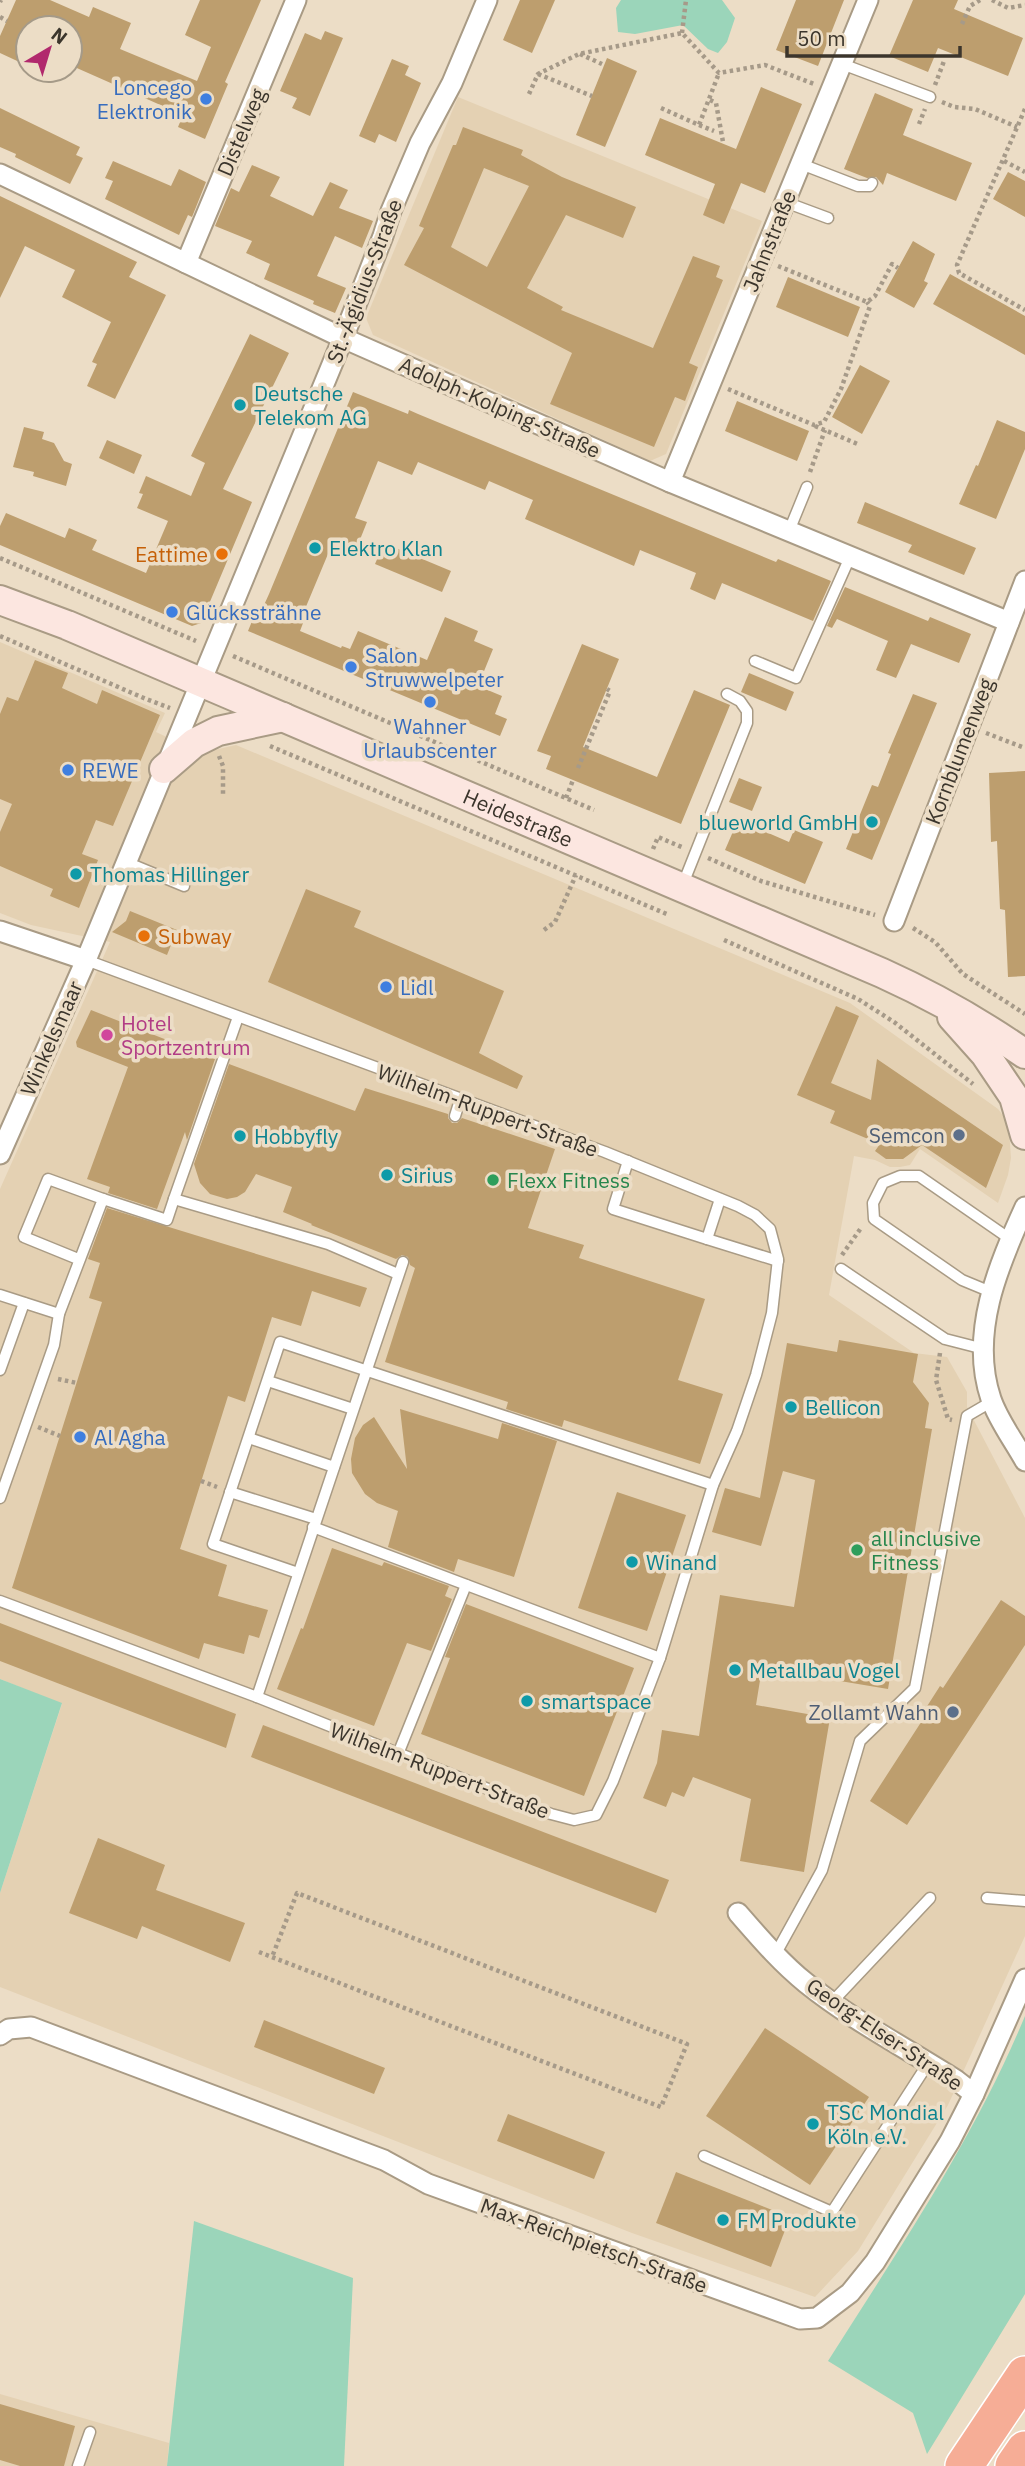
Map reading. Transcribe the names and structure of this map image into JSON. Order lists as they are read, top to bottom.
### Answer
{
  "streets": {
    "main road": ["Heidestraße"],
    "street": [
      "Distelweg",
      "Jahnstraße",
      "St.-Ägidius-Straße",
      "Adolph-Kolping-Straße",
      "Kornblumenweg",
      "Winkelsmaar",
      "Wilhelm-Ruppert-Straße",
      "Georg-Elser-Straße",
      "Max-Reichpietsch-Straße"
    ]
  },
  "crossings": [
    ["Distelweg", "Adolph-Kolping-Straße"],
    ["Jahnstraße", "Adolph-Kolping-Straße"],
    ["St.-Ägidius-Straße", "Adolph-Kolping-Straße"],
    ["St.-Ägidius-Straße", "Heidestraße"],
    ["Adolph-Kolping-Straße", "Kornblumenweg"],
    ["Winkelsmaar", "Wilhelm-Ruppert-Straße"],
    ["Georg-Elser-Straße", "Max-Reichpietsch-Straße"]
  ],
  "places": [
    "Loncego Elektronik",
    "Deutsche Telekom AG",
    "Elektro Klan",
    "Eattime",
    "Glückssträhne",
    "Salon Struwwelpeter",
    "Wahner Urlaubscenter",
    "REWE",
    "blueworld GmbH",
    "Thomas Hillinger",
    "Subway",
    "Lidl",
    "Hotel Sportzentrum",
    "Semcon",
    "Hobbyfly",
    "Sirius",
    "Flexx Fitness",
    "Bellicon",
    "Al Agha",
    "all inclusive Fitness",
    "Winand",
    "Metallbau Vogel",
    "smartspace",
    "Zollamt Wahn",
    "TSC Mondial Köln e.V.",
    "FM Produkte"
  ],
  "scale_bar": "50 m",
  "north": "top right"
}
